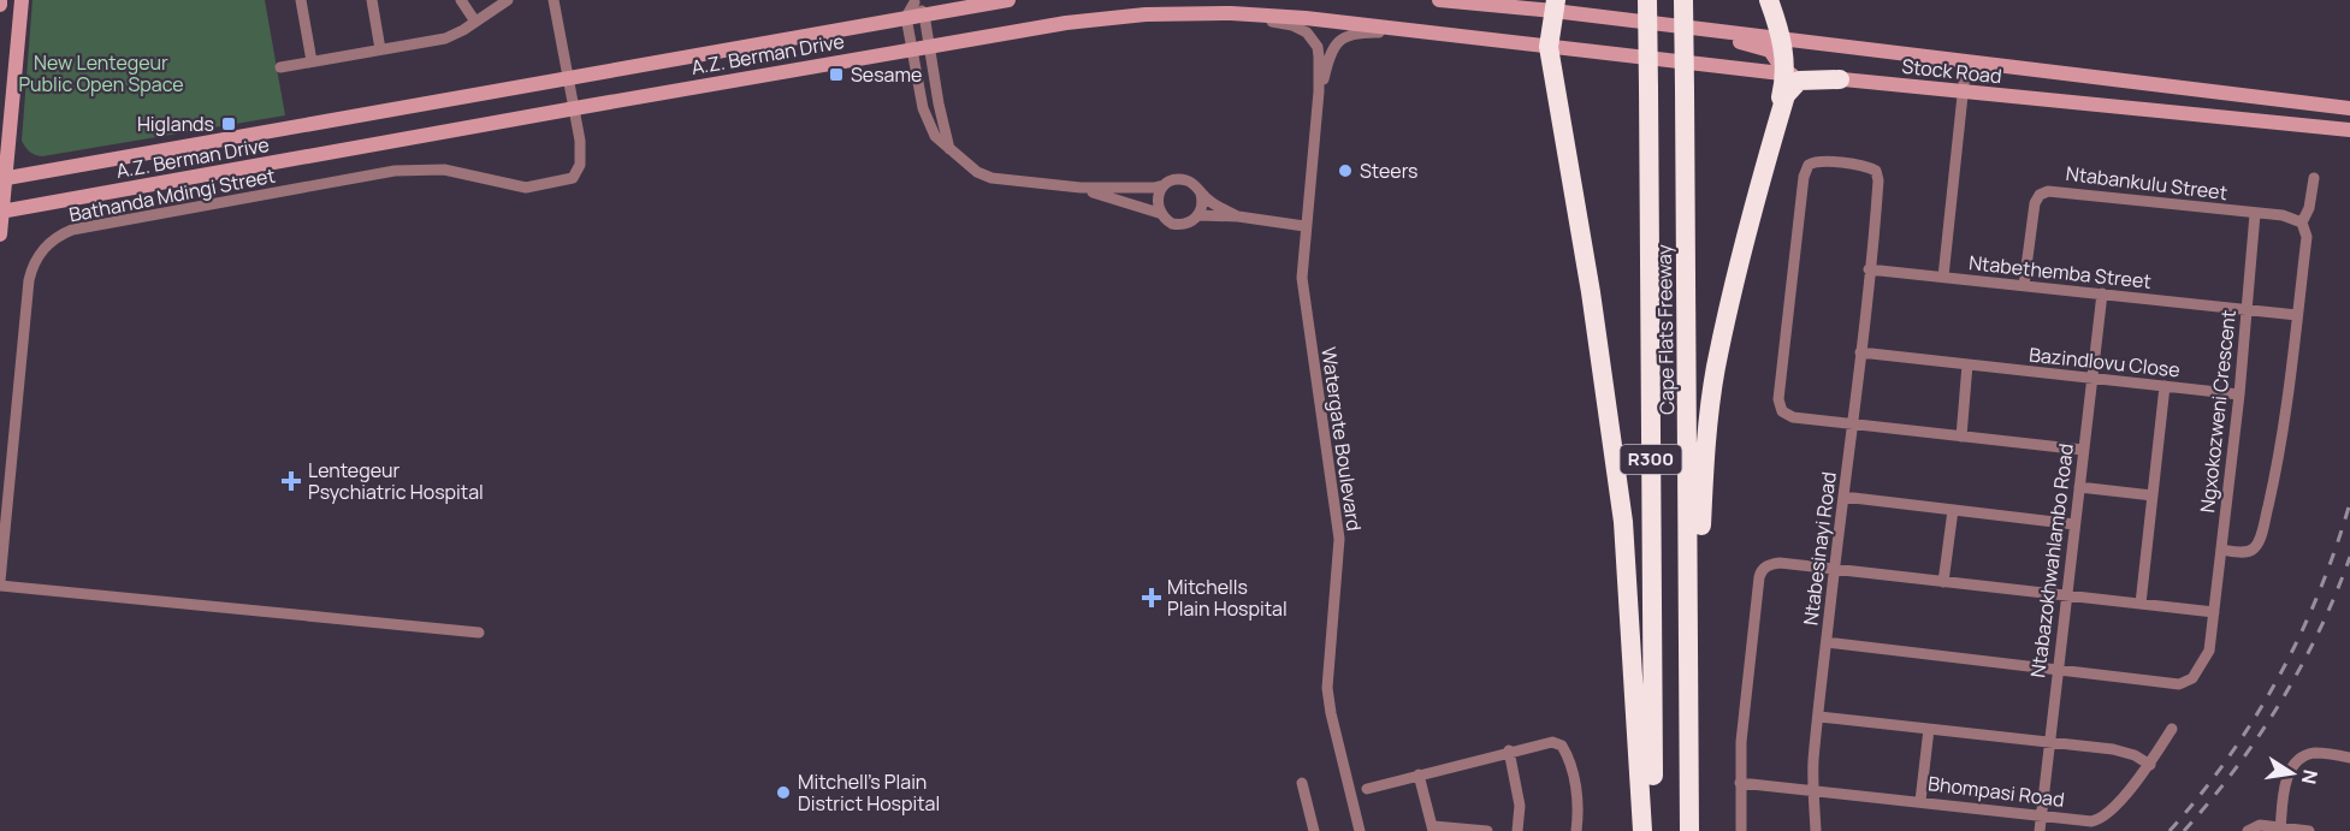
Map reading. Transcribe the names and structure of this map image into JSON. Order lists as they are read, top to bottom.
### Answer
{
  "streets": {
    "highway": ["Cape Flats Freeway", "R300"],
    "main road": ["A.Z. Berman Drive", "Stock Road"],
    "street": [
      "Ntabankulu Street",
      "Bathanda Mdingi Street",
      "Ntabethemba Street",
      "Bazindlovu Close",
      "Ngxokozweni Crescent",
      "Watergate Boulevard",
      "Ntabesinayi Road",
      "Ntabazokhwahlambo Road",
      "Bhompasi Road"
    ]
  },
  "crossings": [
    ["A.Z. Berman Drive", "Stock Road"],
    ["A.Z. Berman Drive", "Bathanda Mdingi Street"],
    ["A.Z. Berman Drive", "Watergate Boulevard"],
    ["Ntabankulu Street", "Ntabethemba Street"],
    ["Ntabankulu Street", "Ngxokozweni Crescent"],
    ["Ntabethemba Street", "Ngxokozweni Crescent"],
    ["Ntabethemba Street", "Ntabesinayi Road"],
    ["Ntabethemba Street", "Ntabazokhwahlambo Road"],
    ["Bazindlovu Close", "Ngxokozweni Crescent"],
    ["Bazindlovu Close", "Ntabesinayi Road"],
    ["Bazindlovu Close", "Ntabazokhwahlambo Road"],
    ["Ngxokozweni Crescent", "Ntabazokhwahlambo Road"],
    ["Ntabesinayi Road", "Bhompasi Road"],
    ["Ntabazokhwahlambo Road", "Bhompasi Road"]
  ],
  "parks": ["New Lentegeur Public Open Space"],
  "places": {
    "transit": ["Sesame", "Higlands"],
    "other": ["Steers", "Mitchell's Plain District Hospital"],
    "health": ["Lentegeur Psychiatric Hospital", "Mitchells Plain Hospital"]
  },
  "north": "right"
}
